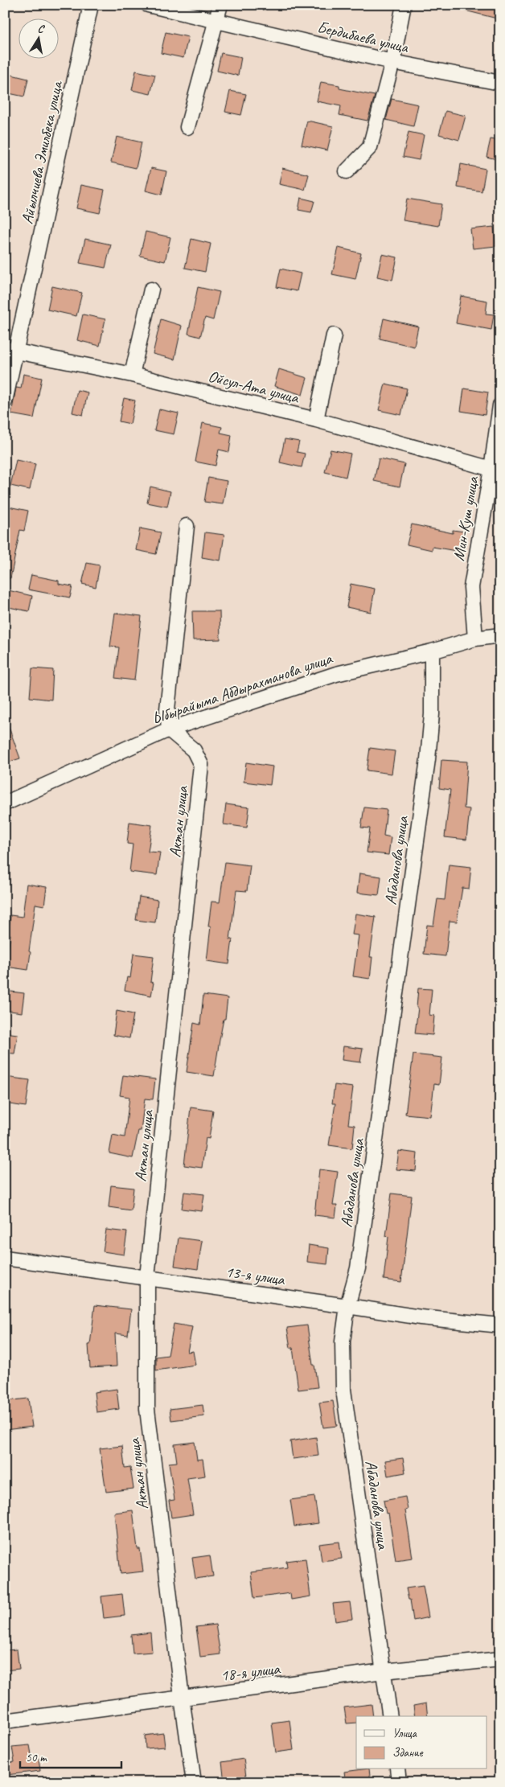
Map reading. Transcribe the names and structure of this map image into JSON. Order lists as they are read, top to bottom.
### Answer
{
  "streets": {
    "street": [
      "Бердибаева улица",
      "Айылчиева Эмилбека улица",
      "Ойсул-Ата улица",
      "Мин-Куш улица",
      "Ыбырайыма Абдырахманова улица",
      "Актан улица",
      "Абаданова улица",
      "13-я улица",
      "18-я улица"
    ]
  },
  "crossings": [
    ["Айылчиева Эмилбека улица", "Ойсул-Ата улица"],
    ["Ойсул-Ата улица", "Мин-Куш улица"],
    ["Мин-Куш улица", "Ыбырайыма Абдырахманова улица"],
    ["Ыбырайыма Абдырахманова улица", "Актан улица"],
    ["Ыбырайыма Абдырахманова улица", "Абаданова улица"],
    ["Актан улица", "13-я улица"],
    ["Актан улица", "18-я улица"],
    ["Абаданова улица", "13-я улица"],
    ["Абаданова улица", "18-я улица"]
  ],
  "legend": ["Улица", "Здание"],
  "scale_bar": "50 m",
  "north": "top"
}
